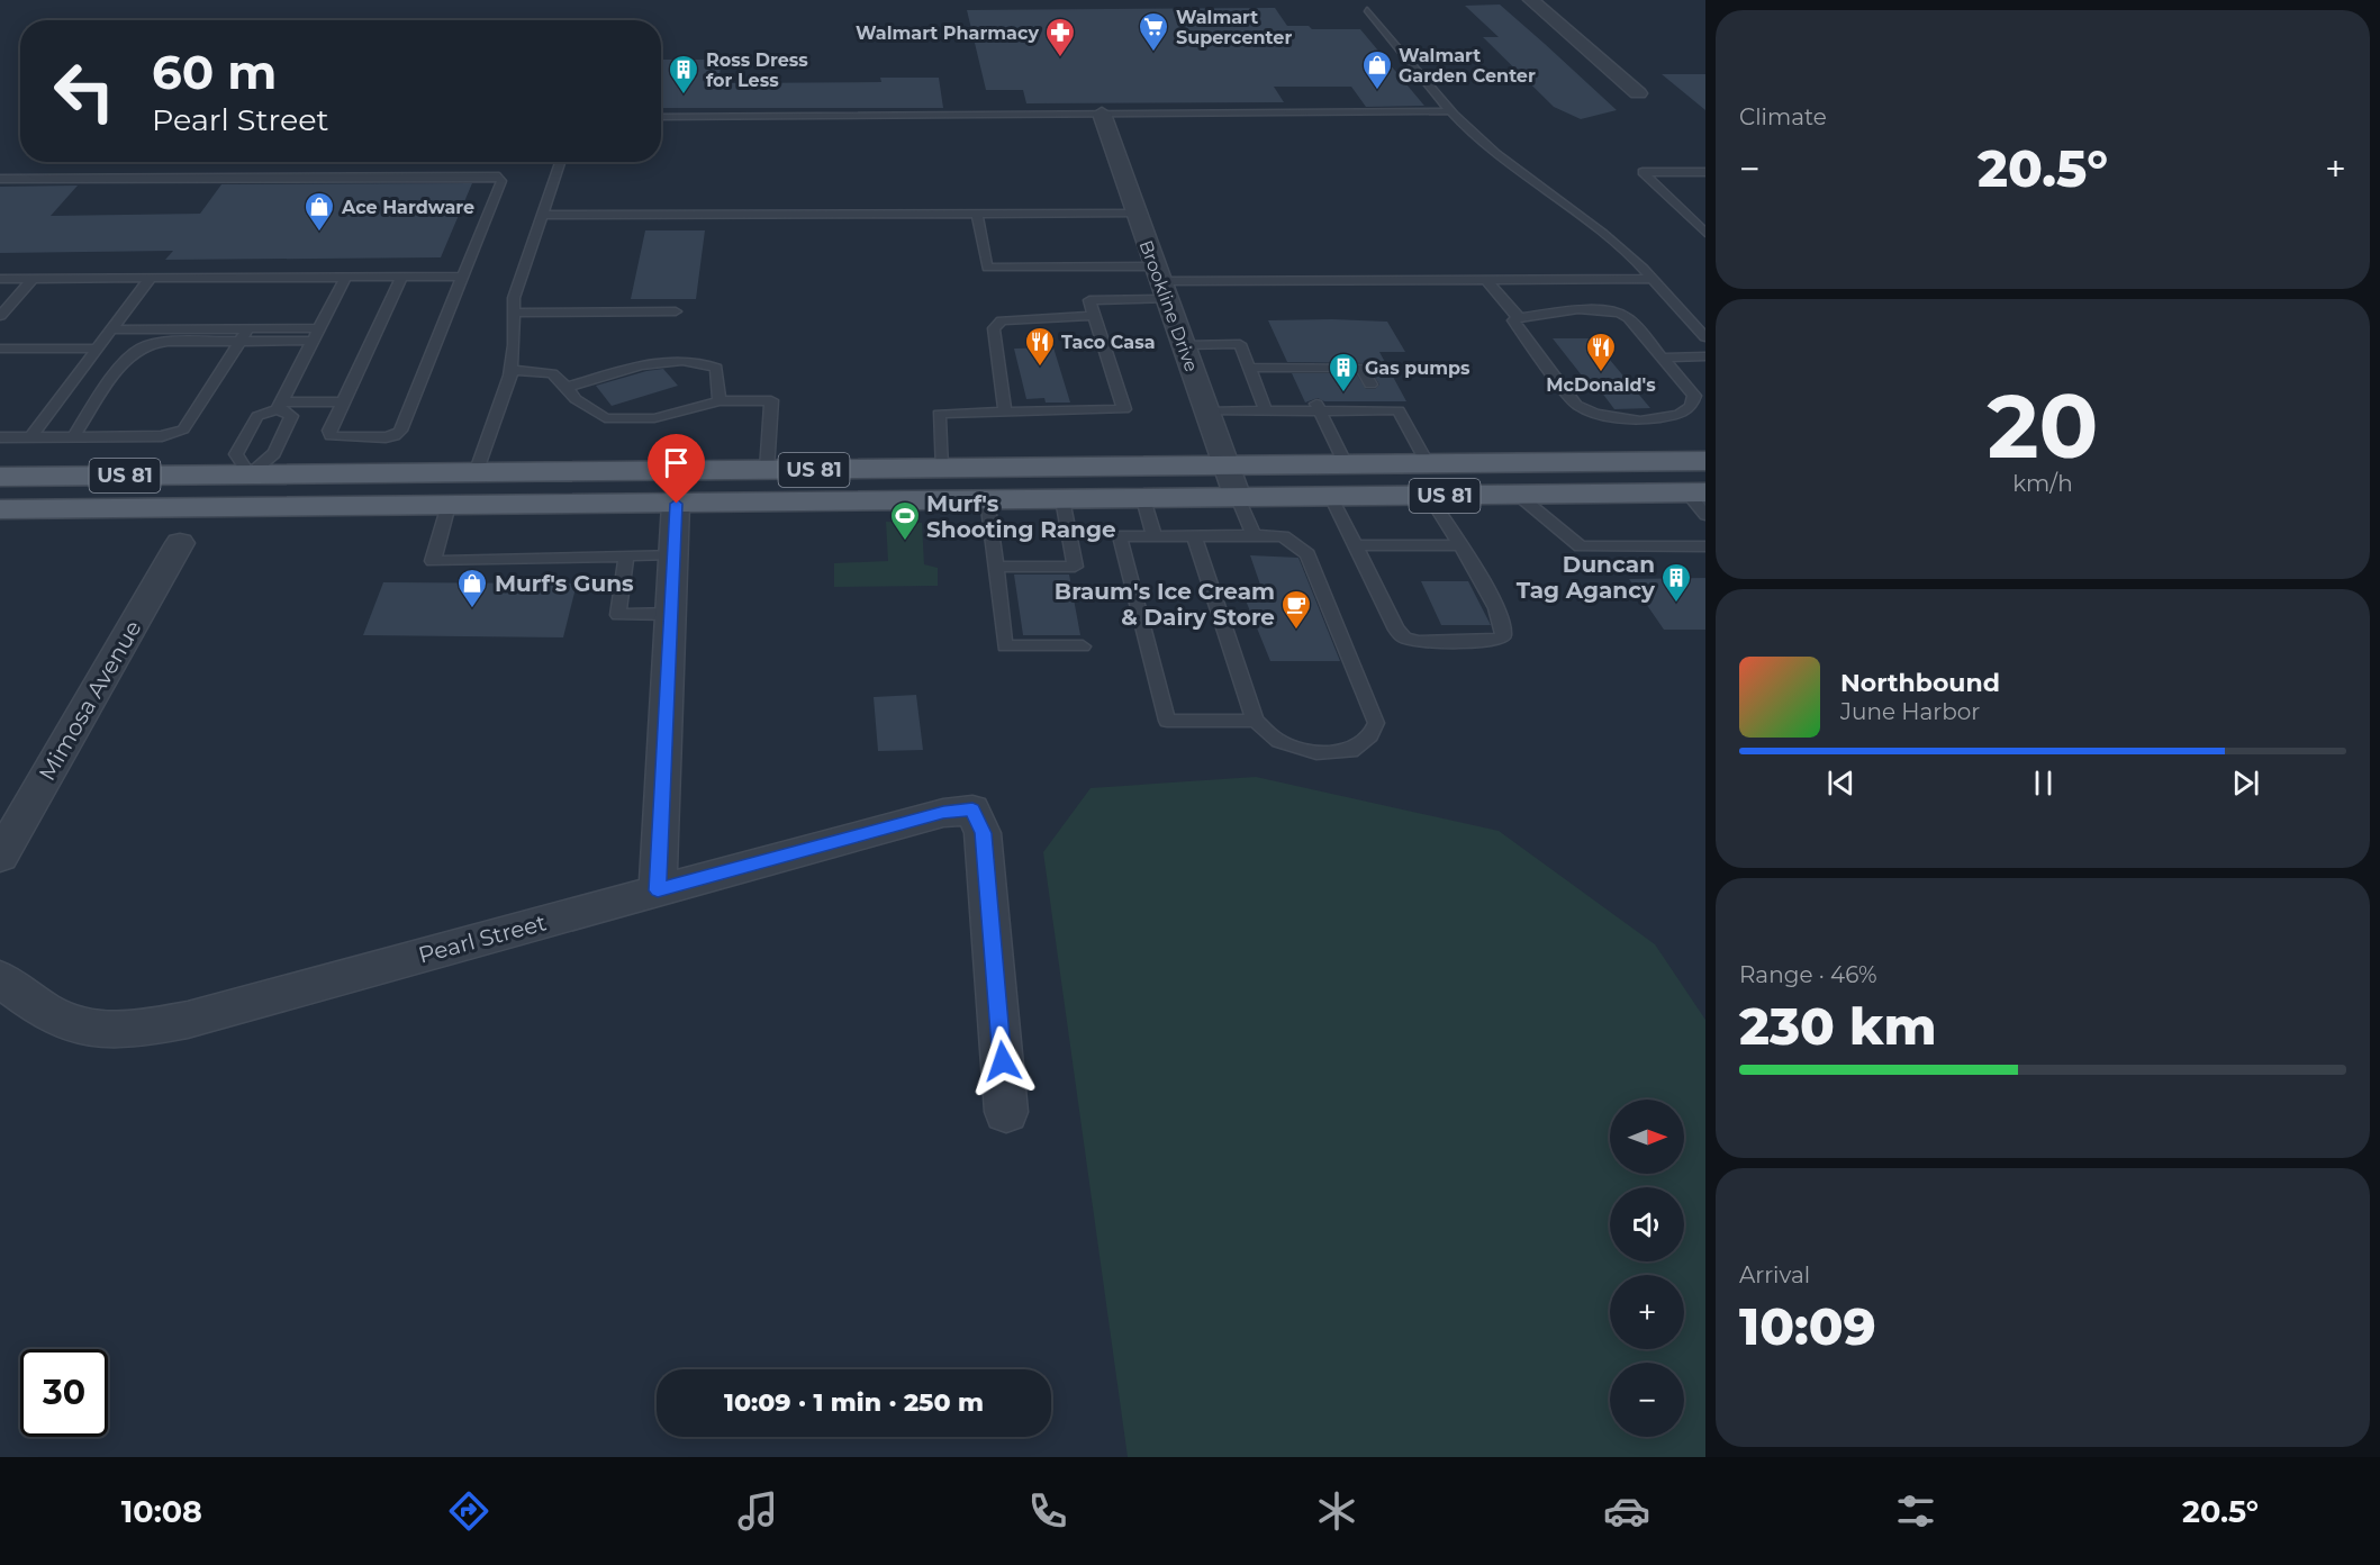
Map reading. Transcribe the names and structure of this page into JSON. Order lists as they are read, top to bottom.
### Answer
{
  "streets": {
    "main road": ["US 81"],
    "street": ["Brookline Drive", "Mimosa Avenue", "Pearl Street"]
  },
  "crossings": [
    ["Brookline Drive", "US 81"]
  ],
  "places": {
    "supermarket": ["Walmart Supercenter"],
    "pharmacy": ["Walmart Pharmacy"],
    "shop": ["Walmart Garden Center", "Ace Hardware", "Murf's Guns"],
    "building": ["Ross Dress for Less", "Gas pumps", "Duncan Tag Agancy"],
    "restaurant": ["Taco Casa", "McDonald's"],
    "sports": ["Murf's Shooting Range"],
    "cafe": ["Braum's Ice Cream & Dairy Store"]
  },
  "north": "right",
  "page": {
    "tile": [
      "Climate",
      ["20", "km/h"],
      ["Range · 46%", "230 km"],
      ["Arrival", "10:09"]
    ],
    "turn": ["60 m", "Pearl Street"],
    "heat": ["−", "20.5°", "+"],
    "song": ["Northbound", "June Harbor"],
    "map_buttons": ["+", "−"],
    "limit": "30",
    "trip": "10:09 · 1 min · 250 m",
    "tabs": ["10:08", "20.5°"]
  }
}
